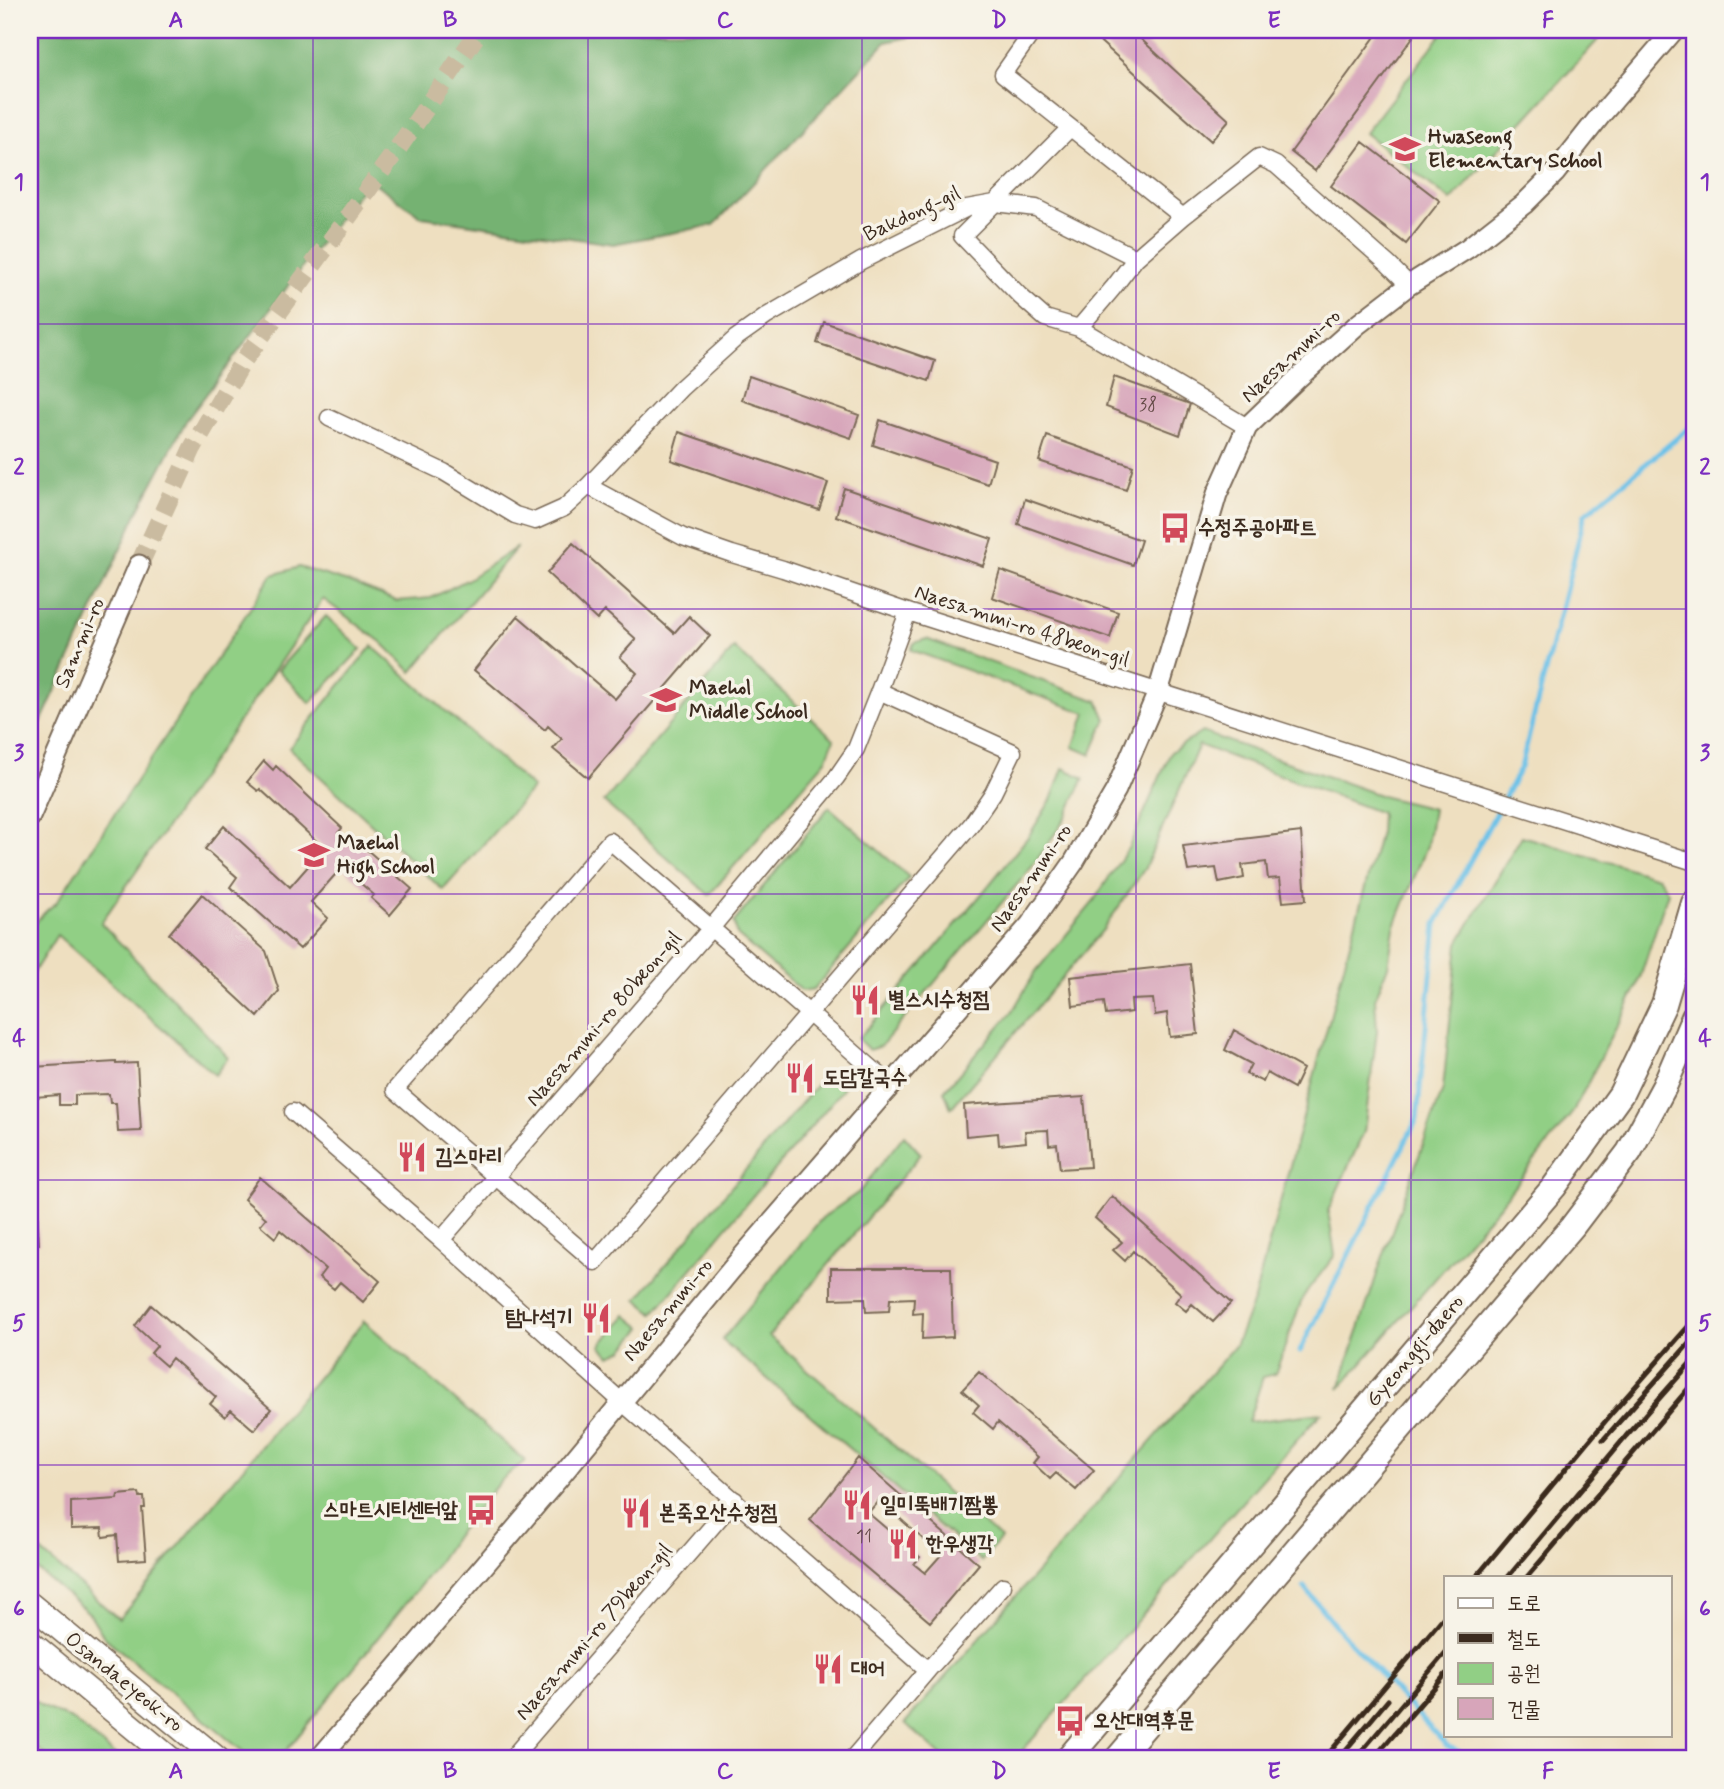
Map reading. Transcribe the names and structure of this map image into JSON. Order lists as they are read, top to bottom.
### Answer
{
  "streets": {
    "main road": ["Gyeonggi-daero", "Osandaeyeok-ro"],
    "street": [
      "Bakdong-gil",
      "Naesammi-ro",
      "Naesammi-ro 48beon-gil",
      "Sammi-ro",
      "Naesammi-ro 80beon-gil",
      "Naesammi-ro 79beon-gil"
    ]
  },
  "crossings": [
    ["Bakdong-gil", "Naesammi-ro 48beon-gil"],
    ["Naesammi-ro", "Naesammi-ro 48beon-gil"],
    ["Naesammi-ro 48beon-gil", "Naesammi-ro 80beon-gil"]
  ],
  "places": {
    "school or university": ["Hwaseong Elementary School", "Maehol Middle School", "Maehol High School"],
    "bus stop": ["수정주공아파트", "스마트시티센터앞", "오산대역후문"],
    "restaurant": [
      "별스시수청점",
      "도담칼국수",
      "김스마리",
      "탐나석기",
      "일미뚝배기짬뽕",
      "본죽오산수청점",
      "한우생각",
      "대어"
    ]
  },
  "house_numbers": ["38", "11"],
  "legend": [
    "도로",
    "철도",
    "공원",
    "건물"
  ],
  "grid": {
    "columns": [
      "A",
      "B",
      "C",
      "D",
      "E",
      "F"
    ],
    "rows": [
      "1",
      "2",
      "3",
      "4",
      "5",
      "6"
    ]
  }
}
